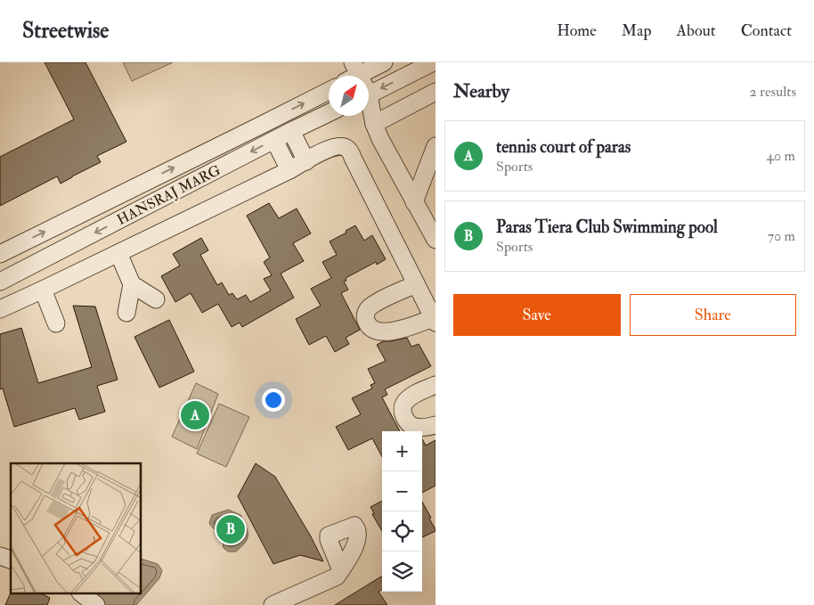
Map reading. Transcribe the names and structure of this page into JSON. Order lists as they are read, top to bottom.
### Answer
{
  "streets": {
    "street": ["HANSRAJ MARG"]
  },
  "north": "top right",
  "page": {
    "header": "Streetwise",
    "nav": [
      "Home",
      "Map",
      "About",
      "Contact"
    ],
    "heading": ["Nearby", "2 results"],
    "list": [
      {
        "mark": "A",
        "name": "tennis court of paras",
        "note": "Sports",
        "value": "40 m"
      },
      {
        "mark": "B",
        "name": "Paras Tiera Club Swimming pool",
        "note": "Sports",
        "value": "70 m"
      }
    ],
    "buttons": ["Save", "Share"],
    "pins": ["A", "B"],
    "map_buttons": ["+", "−"]
  }
}
